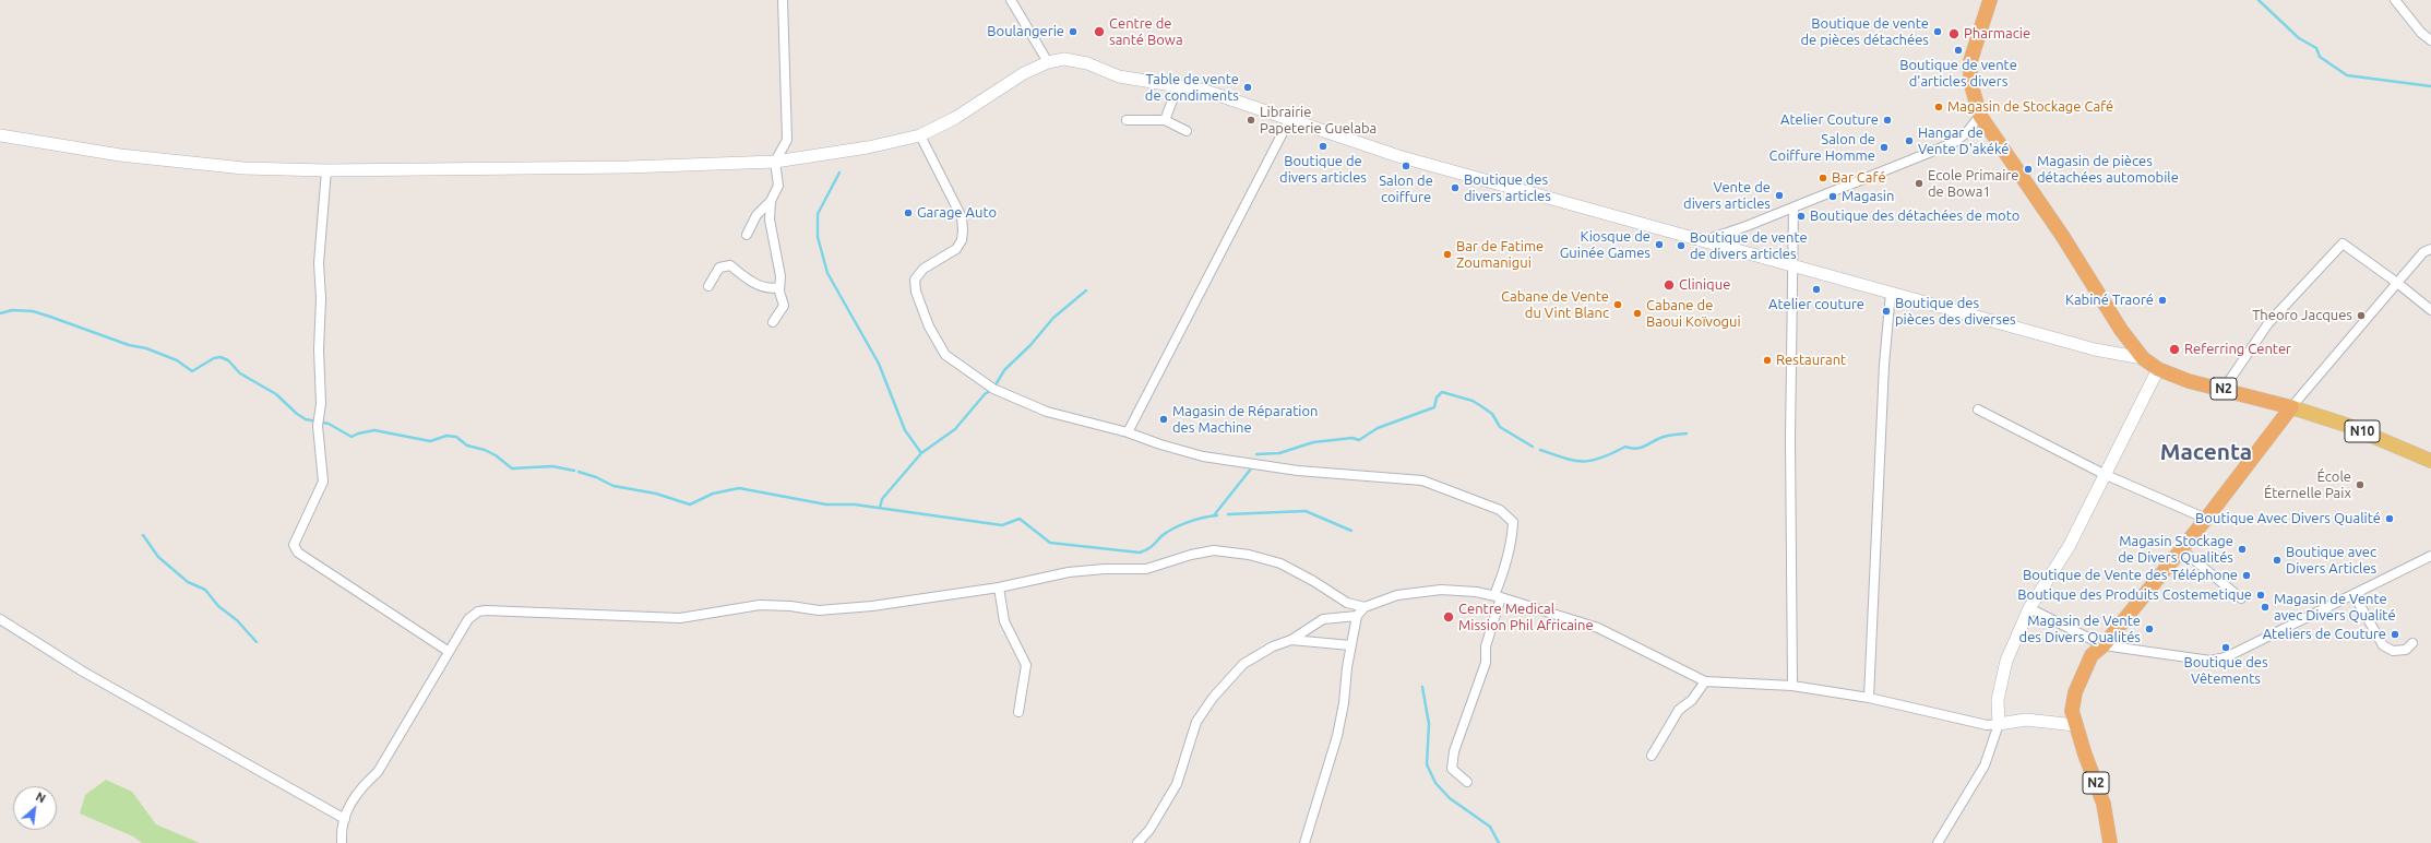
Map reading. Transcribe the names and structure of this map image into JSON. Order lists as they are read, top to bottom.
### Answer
{
  "streets": {
    "highway": ["N2"],
    "main road": ["N10"]
  },
  "crossings": [
    ["N2", "N10"]
  ],
  "districts": ["Macenta"],
  "places": [
    "Boulangerie",
    "Centre de santé Bowa",
    "Boutique de vente de pièces détachées",
    "Pharmacie",
    "Boutique de vente d'articles divers",
    "Table de vente de condiments",
    "Magasin de Stockage Café",
    "Librairie Papeterie Guelaba",
    "Atelier Couture",
    "Hangar de Vente D'akéké",
    "Boutique de divers articles",
    "Salon de Coiffure Homme",
    "Salon de coiffure",
    "Magasin de pièces détachées automobile",
    "Bar Café",
    "Ecole Primaire de Bowa1",
    "Boutique des divers articles",
    "Vente de divers articles",
    "Magasin",
    "Garage Auto",
    "Boutique des détachées de moto",
    "Kiosque de Guinée Games",
    "Boutique de vente de divers articles",
    "Bar de Fatime Zoumanigui",
    "Clinique",
    "Atelier couture",
    "Kabiné Traoré",
    "Cabane de Vente du Vint Blanc",
    "Boutique des pièces des diverses",
    "Cabane de Baoui Koïvogui",
    "Theoro Jacques",
    "Referring Center",
    "Restaurant",
    "Magasin de Réparation des Machine",
    "École Éternelle Paix",
    "Boutique Avec Divers Qualité",
    "Magasin Stockage de Divers Qualités",
    "Boutique avec Divers Articles",
    "Boutique de Vente des Téléphone",
    "Boutique des Produits Costemetique",
    "Magasin de Vente avec Divers Qualité",
    "Centre Medical Mission Phil Africaine",
    "Magasin de Vente des Divers Qualités",
    "Ateliers de Couture",
    "Boutique des Vêtements"
  ],
  "north": "top right"
}
